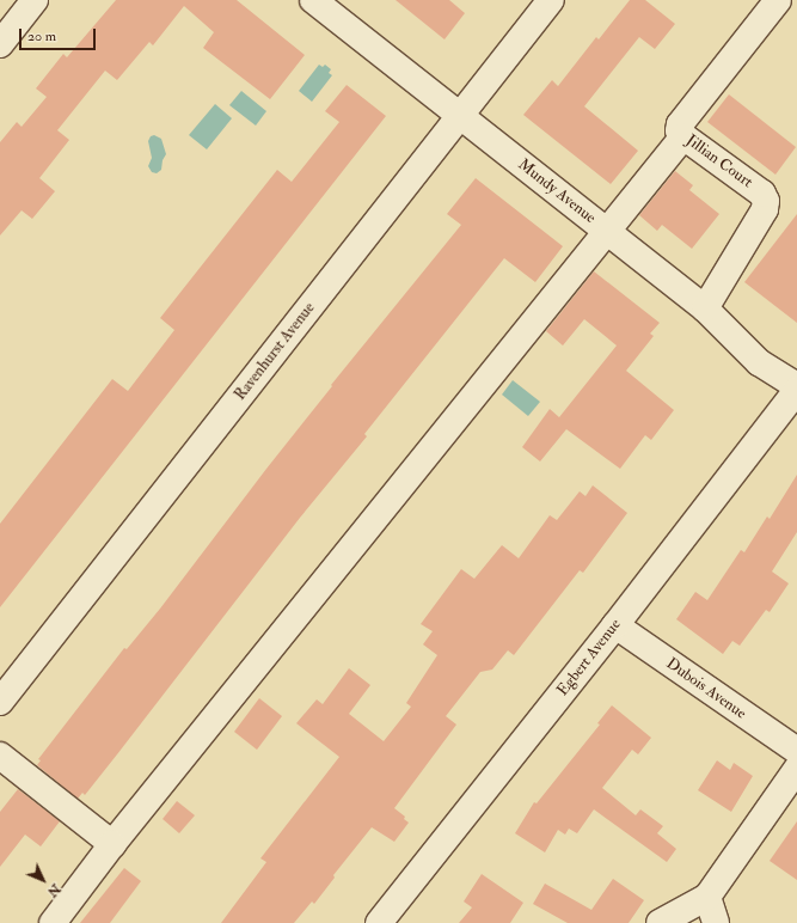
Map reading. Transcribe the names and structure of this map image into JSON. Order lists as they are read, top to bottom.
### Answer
{
  "streets": {
    "street": [
      "Jillian Court",
      "Mundy Avenue",
      "Ravenhurst Avenue",
      "Egbert Avenue",
      "Dubois Avenue"
    ]
  },
  "crossings": [
    ["Jillian Court", "Mundy Avenue"],
    ["Mundy Avenue", "Ravenhurst Avenue"],
    ["Mundy Avenue", "Egbert Avenue"],
    ["Egbert Avenue", "Dubois Avenue"]
  ],
  "scale_bar": "20 m",
  "north": "bottom right"
}
